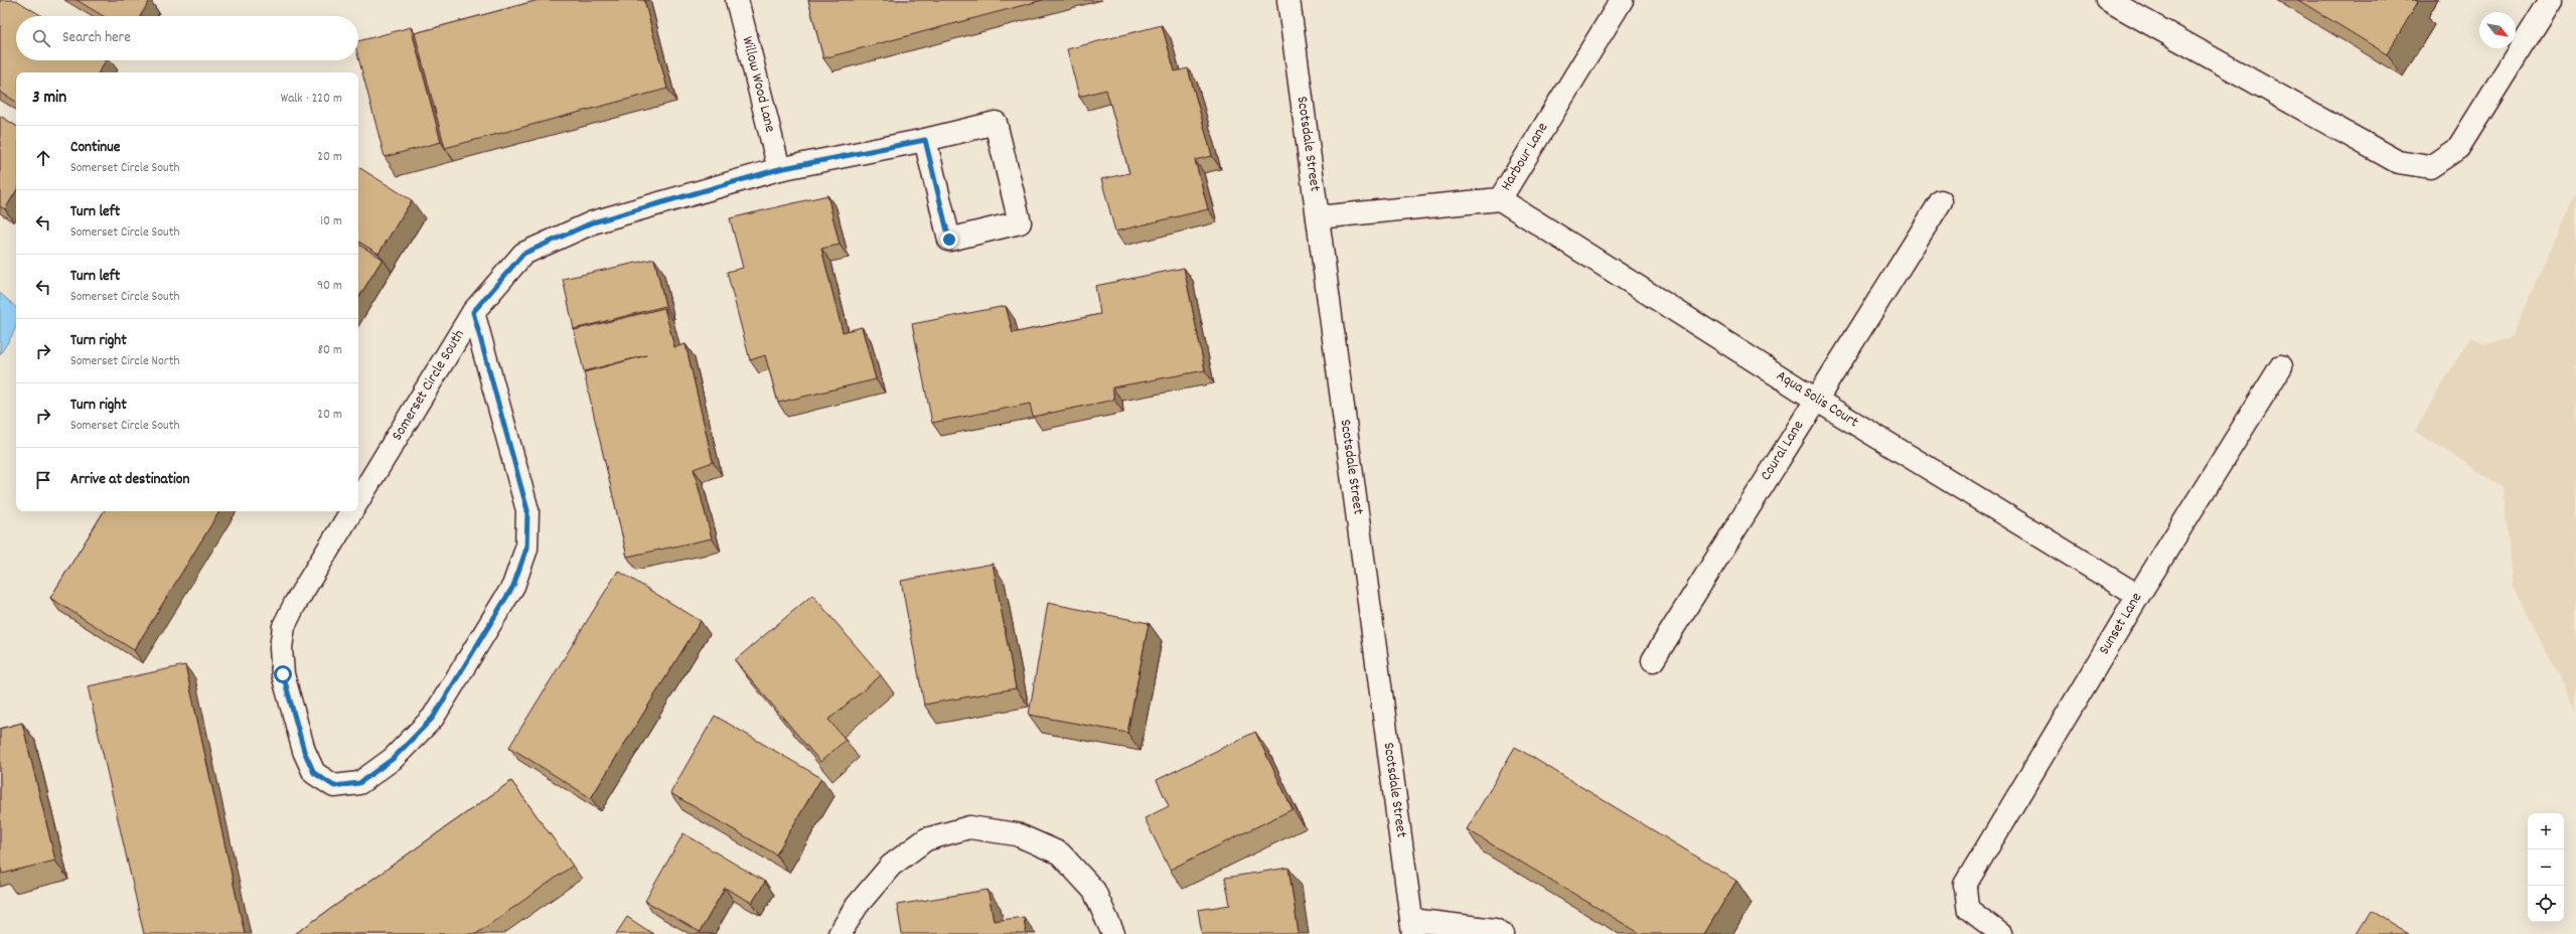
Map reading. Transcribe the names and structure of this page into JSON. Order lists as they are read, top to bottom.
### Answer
{
  "streets": {
    "street": [
      "Willow Wood Lane",
      "Scotsdale Street",
      "Harbour Lane",
      "Somerset Circle South",
      "Aqua Solis Court",
      "Coural Lane",
      "Sunset Lane"
    ]
  },
  "crossings": [
    ["Scotsdale Street", "Harbour Lane"],
    ["Harbour Lane", "Aqua Solis Court"],
    ["Aqua Solis Court", "Coural Lane"],
    ["Aqua Solis Court", "Sunset Lane"]
  ],
  "north": "bottom right",
  "page": {
    "search": "Search here",
    "heading": ["3 min", "Walk · 220 m"],
    "list": [
      ["Continue", "Somerset Circle South", "20 m"],
      ["Turn left", "Somerset Circle South", "10 m"],
      ["Turn left", "Somerset Circle South", "90 m"],
      ["Turn right", "Somerset Circle North", "80 m"],
      ["Turn right", "Somerset Circle South", "20 m"],
      "Arrive at destination"
    ],
    "map_buttons": ["+", "−"]
  }
}
